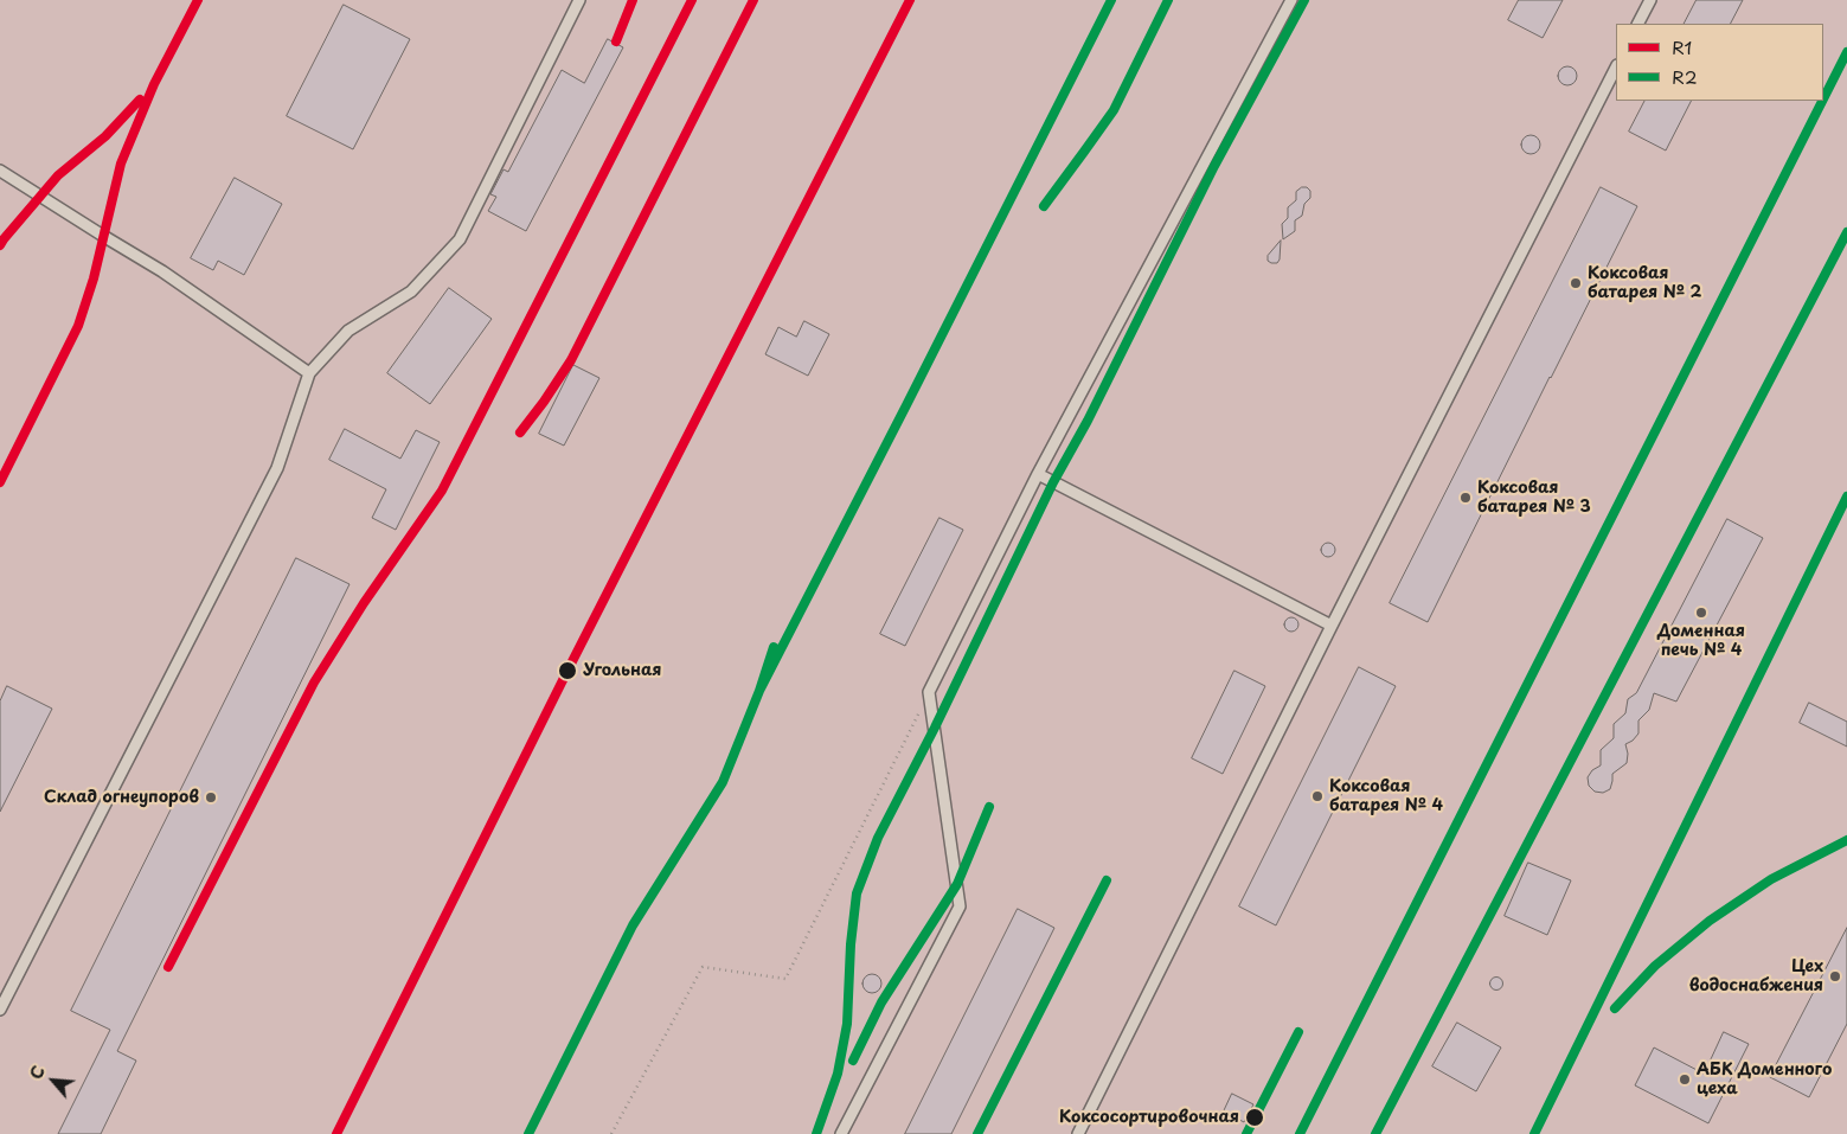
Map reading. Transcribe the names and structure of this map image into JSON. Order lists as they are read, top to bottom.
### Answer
{
  "places": [
    "Коксовая батарея № 2",
    "Коксовая батарея № 3",
    "Доменная печь № 4",
    "Угольная",
    "Коксовая батарея № 4",
    "Склад огнеупоров",
    "Цех водоснабжения",
    "АБК Доменного цеха",
    "Коксосортировочная"
  ],
  "lines": ["transit line R1", "transit line R2"],
  "legend": ["R1", "R2"],
  "north": "top left"
}
